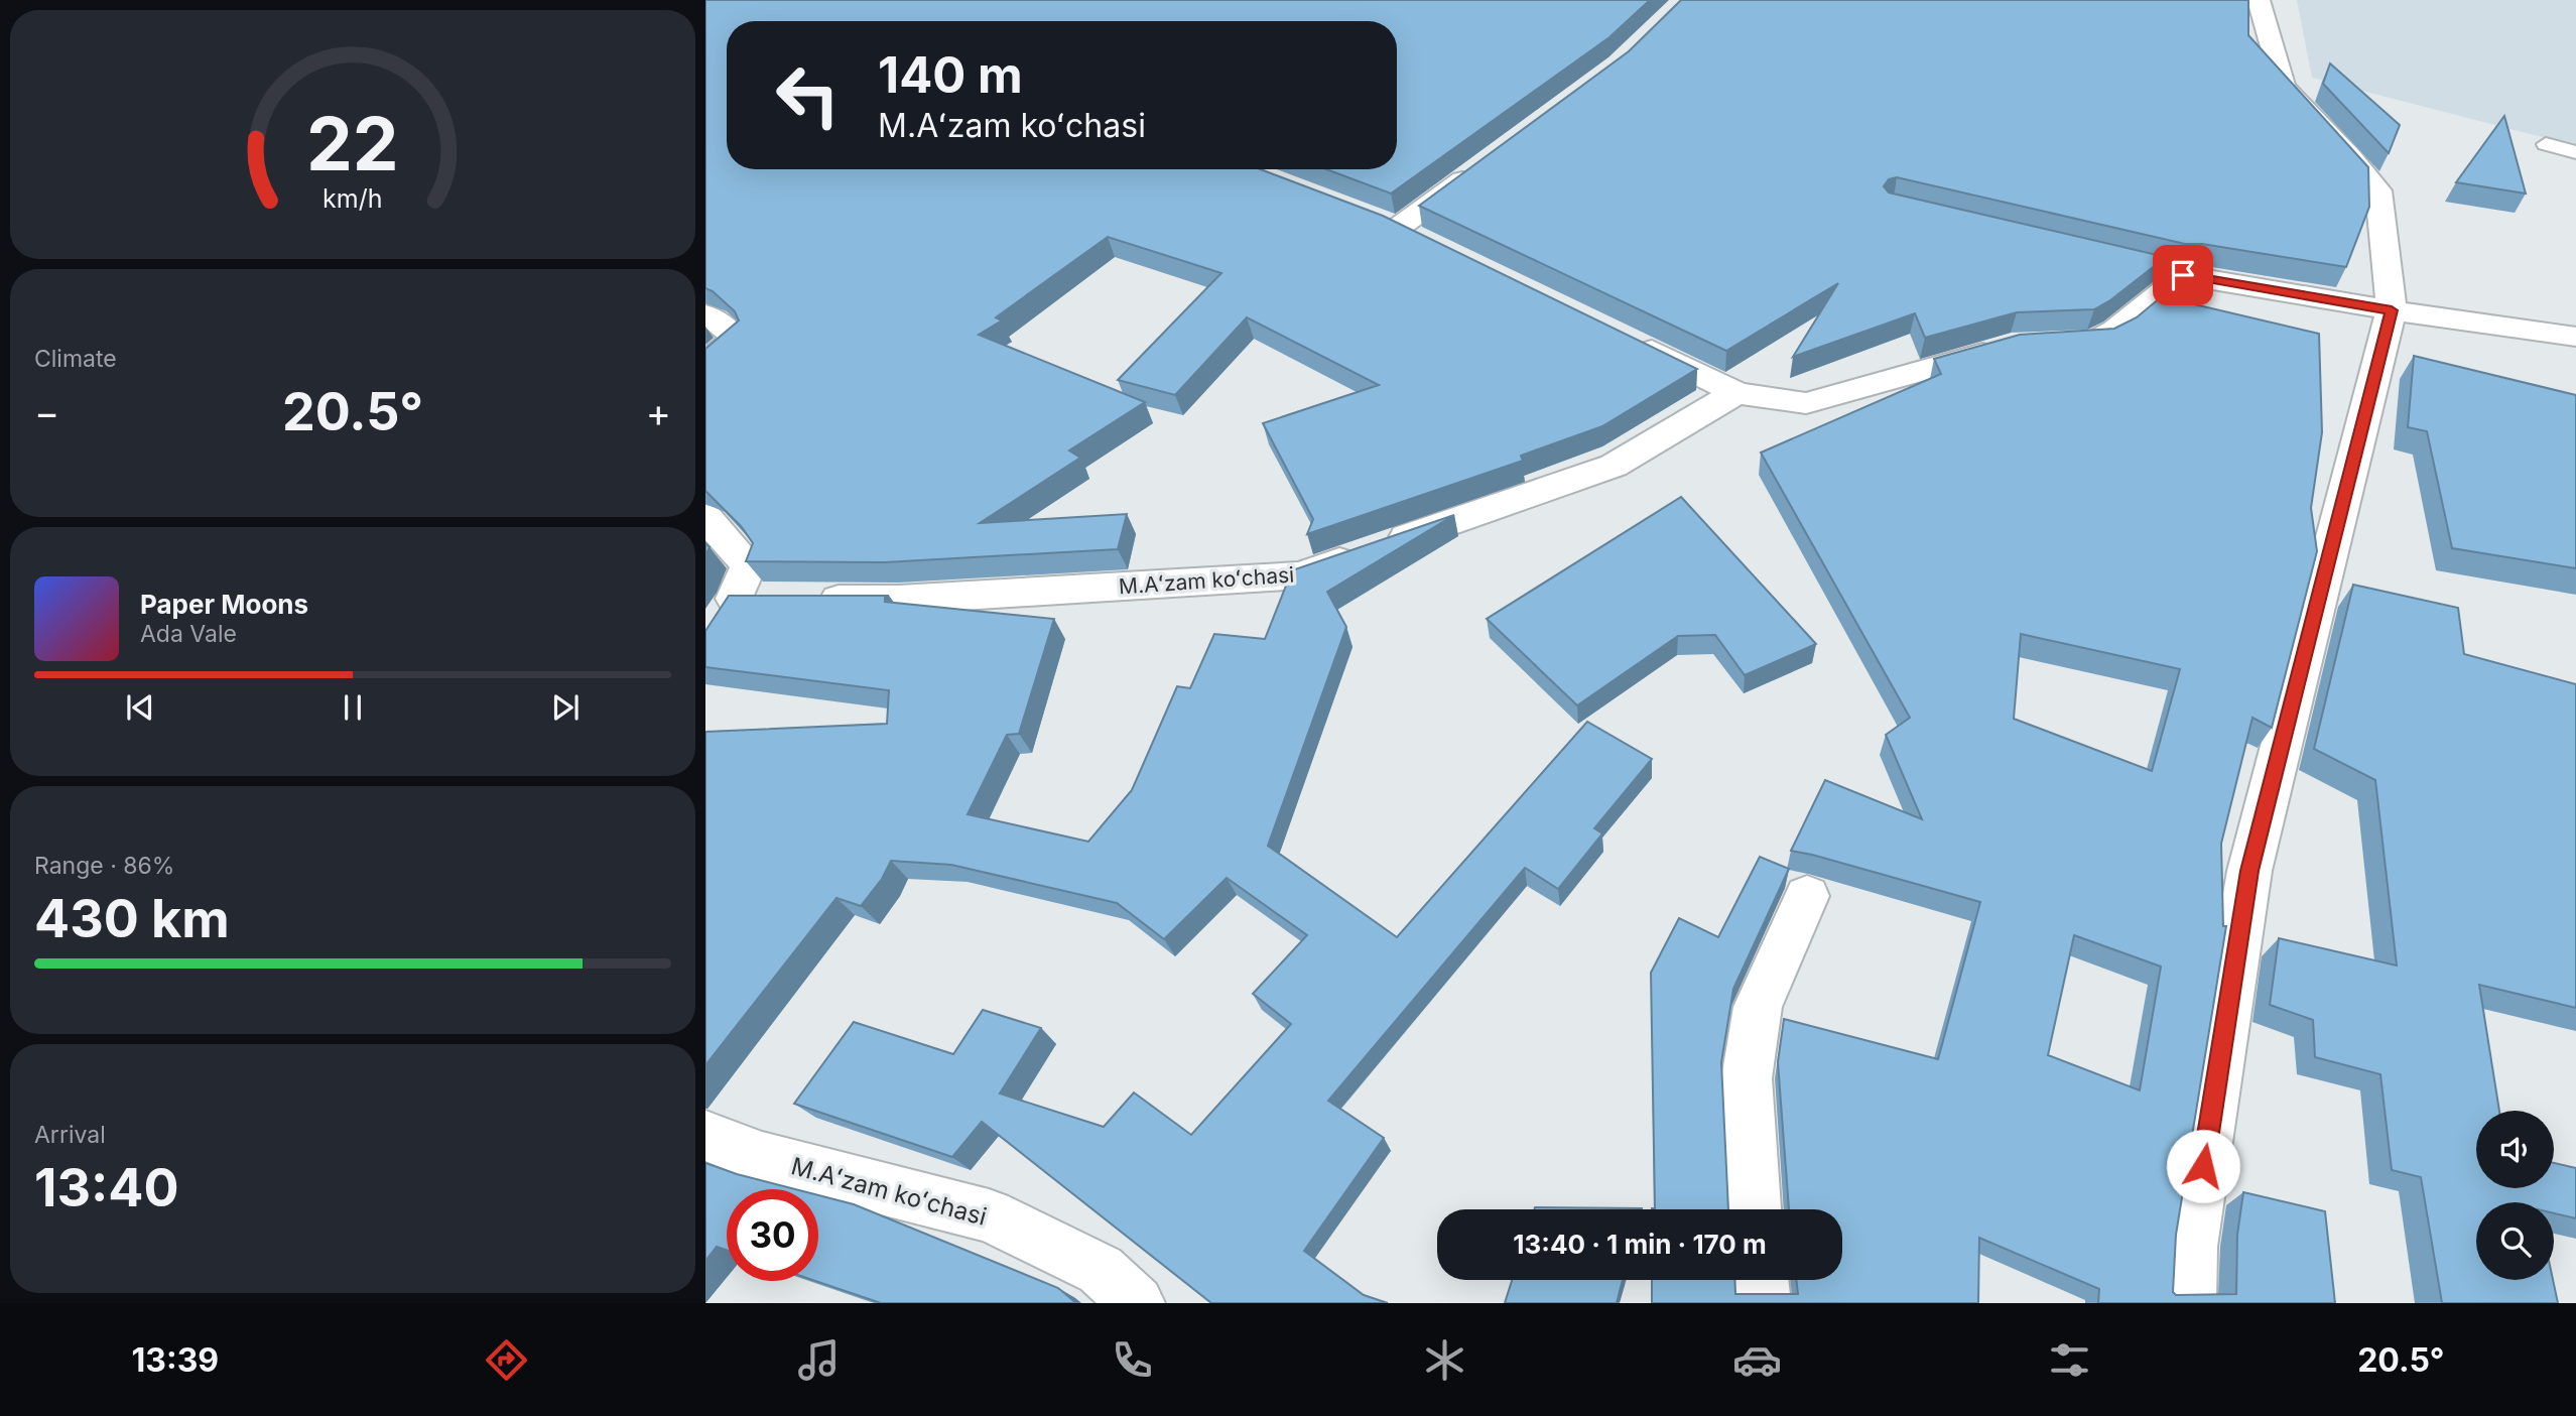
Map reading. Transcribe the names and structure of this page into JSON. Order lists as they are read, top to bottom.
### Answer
{
  "streets": {
    "street": ["M.Aʻzam koʻchasi"]
  },
  "page": {
    "turn": ["140 m", "M.Aʻzam koʻchasi"],
    "tile": [
      "Climate",
      ["Range · 86%", "430 km"],
      ["Arrival", "13:40"]
    ],
    "heat": ["−", "20.5°", "+"],
    "song": ["Paper Moons", "Ada Vale"],
    "limit": "30",
    "trip": "13:40 · 1 min · 170 m",
    "tabs": ["13:39", "20.5°"],
    "gauge": ["22", "km/h"]
  }
}
